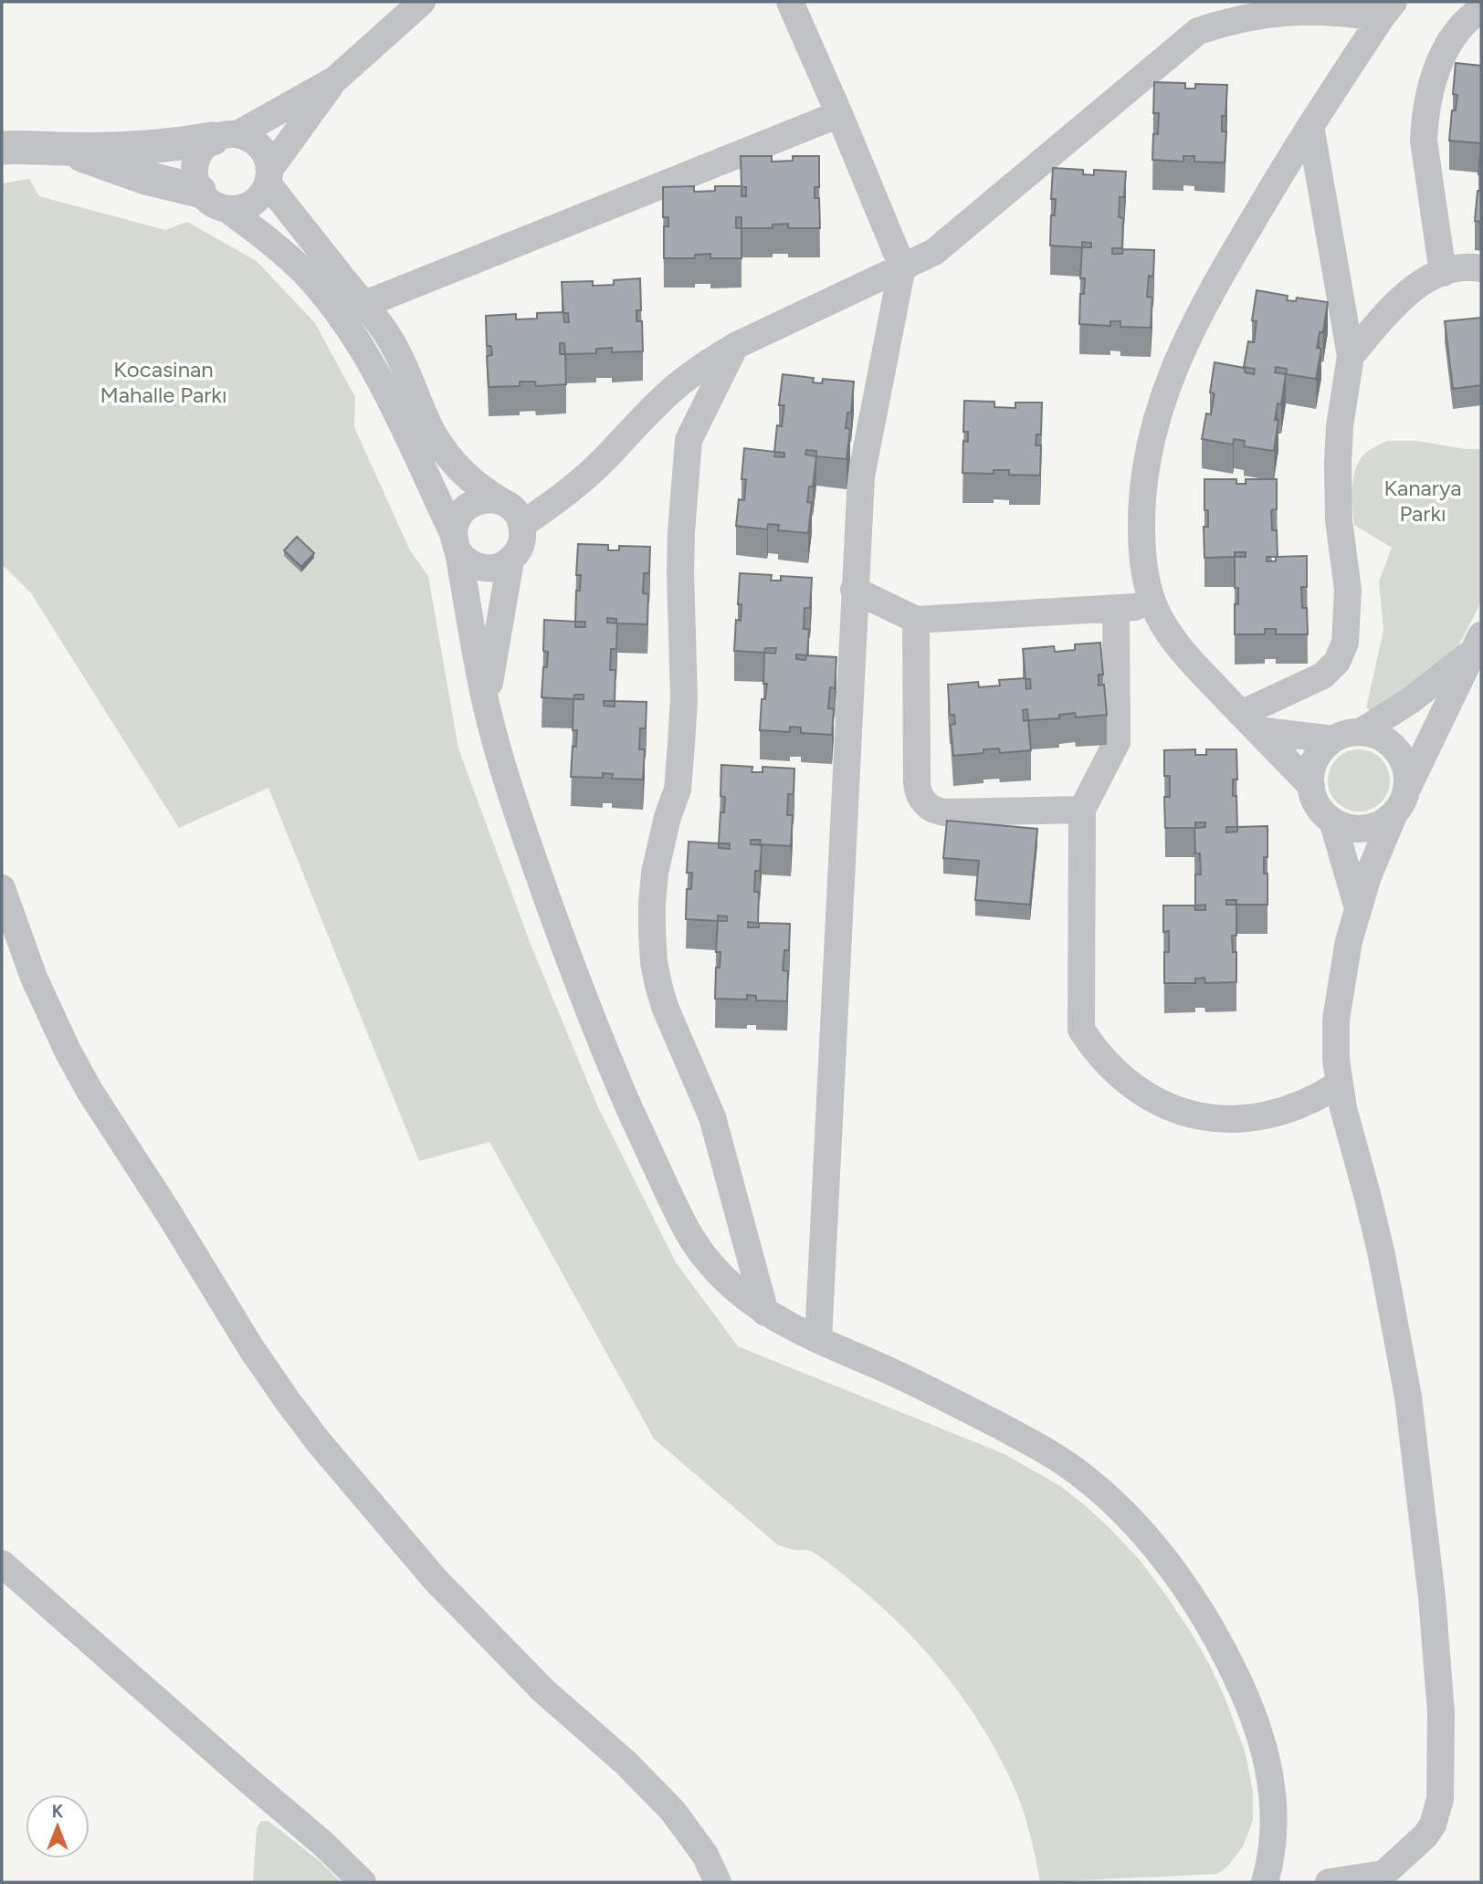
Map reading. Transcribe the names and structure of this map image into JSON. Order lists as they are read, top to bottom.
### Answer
{
  "parks": ["Kocasinan Mahalle Parkı", "Kanarya Parkı"],
  "north": "top"
}
